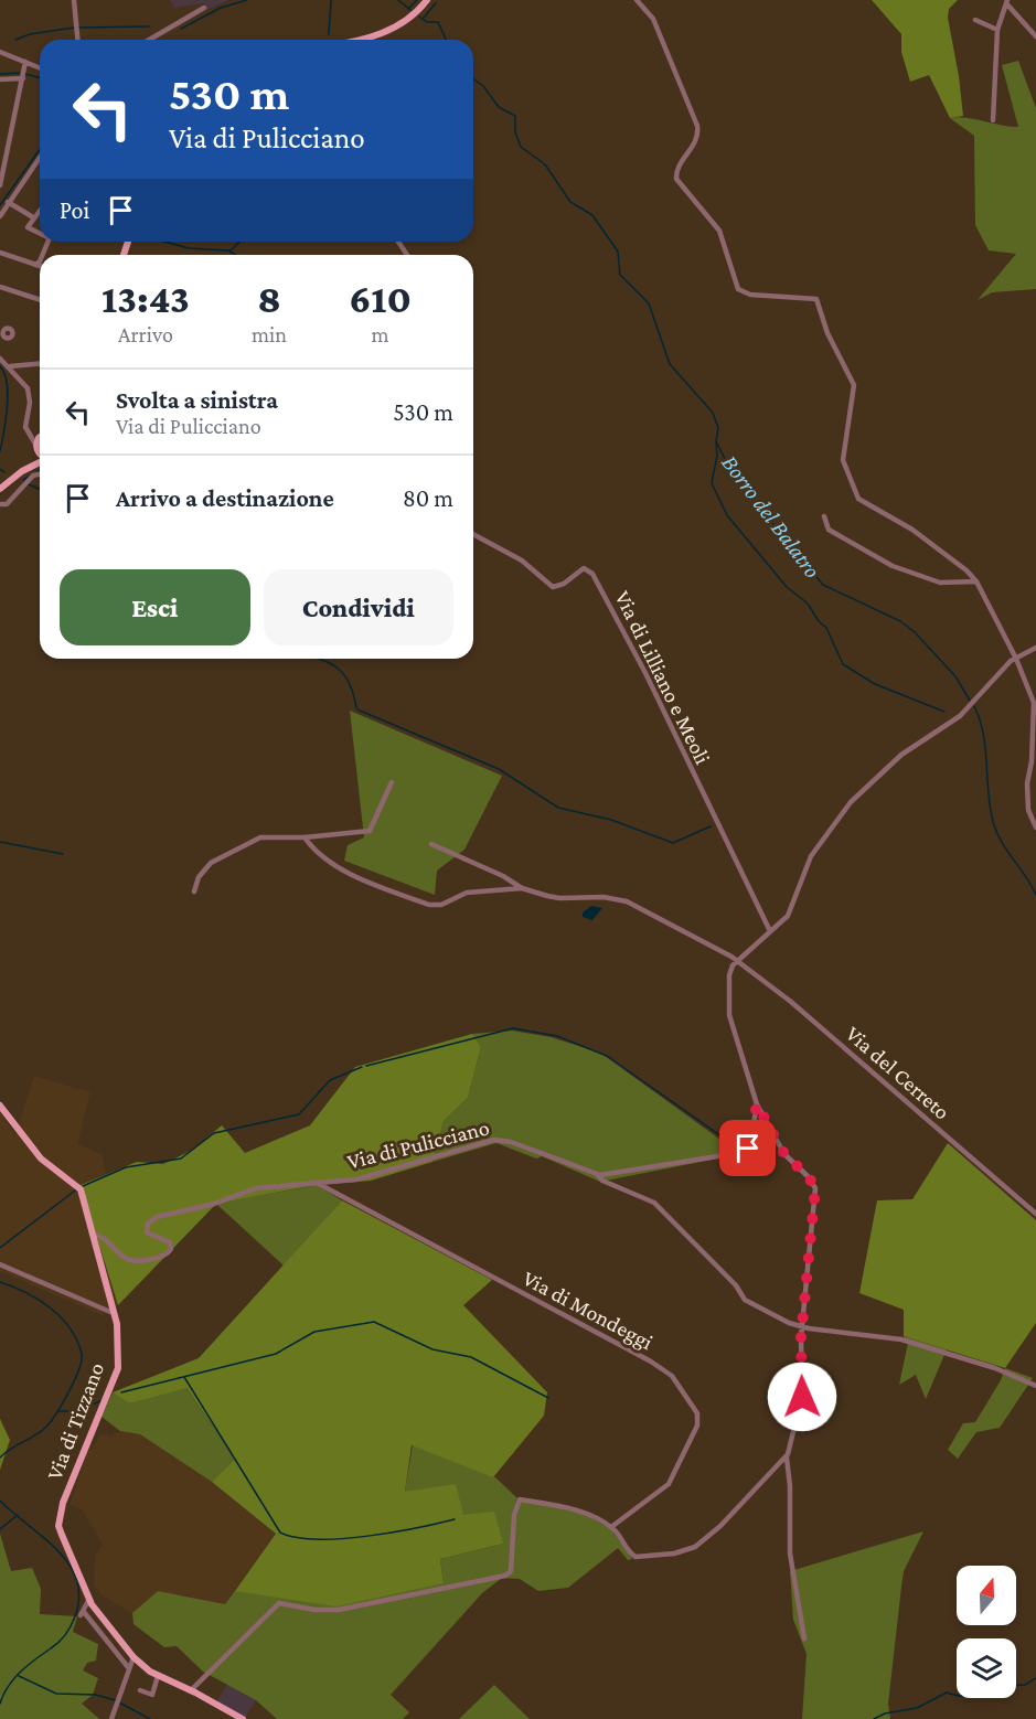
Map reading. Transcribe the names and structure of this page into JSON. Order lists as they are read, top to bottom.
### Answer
{
  "streets": {
    "main road": ["Via di Tizzano"],
    "street": [
      "Via di Lilliano e Meoli",
      "Via del Cerreto",
      "Via di Pulicciano",
      "Via di Mondeggi"
    ]
  },
  "crossings": [
    ["Via del Cerreto", "Via di Pulicciano"],
    ["Via di Pulicciano", "Via di Mondeggi"],
    ["Via di Pulicciano", "Via di Tizzano"]
  ],
  "water": ["Borro del Balatro"],
  "north": "top",
  "page": {
    "turn": ["530 m", "Via di Pulicciano"],
    "then": "Poi",
    "eta": [
      "13:43",
      "Arrivo",
      "8",
      "min",
      "610",
      "m"
    ],
    "list": [
      {
        "name": "Svolta a sinistra",
        "note": "Via di Pulicciano",
        "value": "530 m"
      },
      {
        "name": "Arrivo a destinazione",
        "value": "80 m"
      }
    ],
    "buttons": ["Esci", "Condividi"]
  }
}
